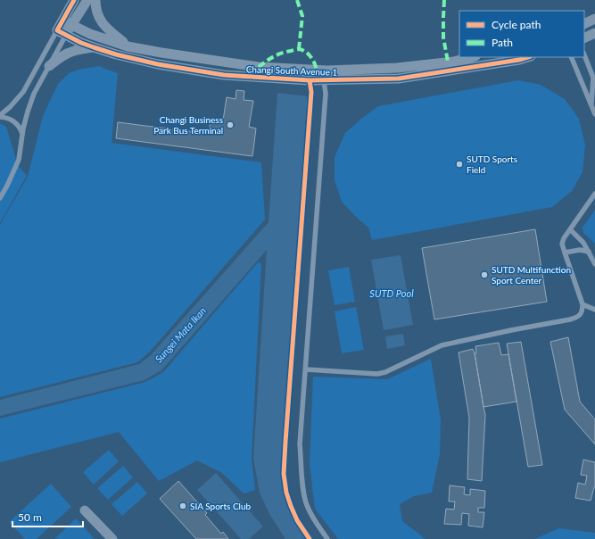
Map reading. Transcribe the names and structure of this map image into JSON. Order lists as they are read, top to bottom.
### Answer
{
  "streets": {
    "street": ["Changi South Avenue 1"]
  },
  "water": ["SUTD Pool", "Sungei Mata Ikan"],
  "places": [
    "Changi Business Park Bus Terminal",
    "SUTD Sports Field",
    "SUTD Multifunction Sport Center",
    "SIA Sports Club"
  ],
  "legend": ["Cycle path", "Path"],
  "scale_bar": "50 m"
}
